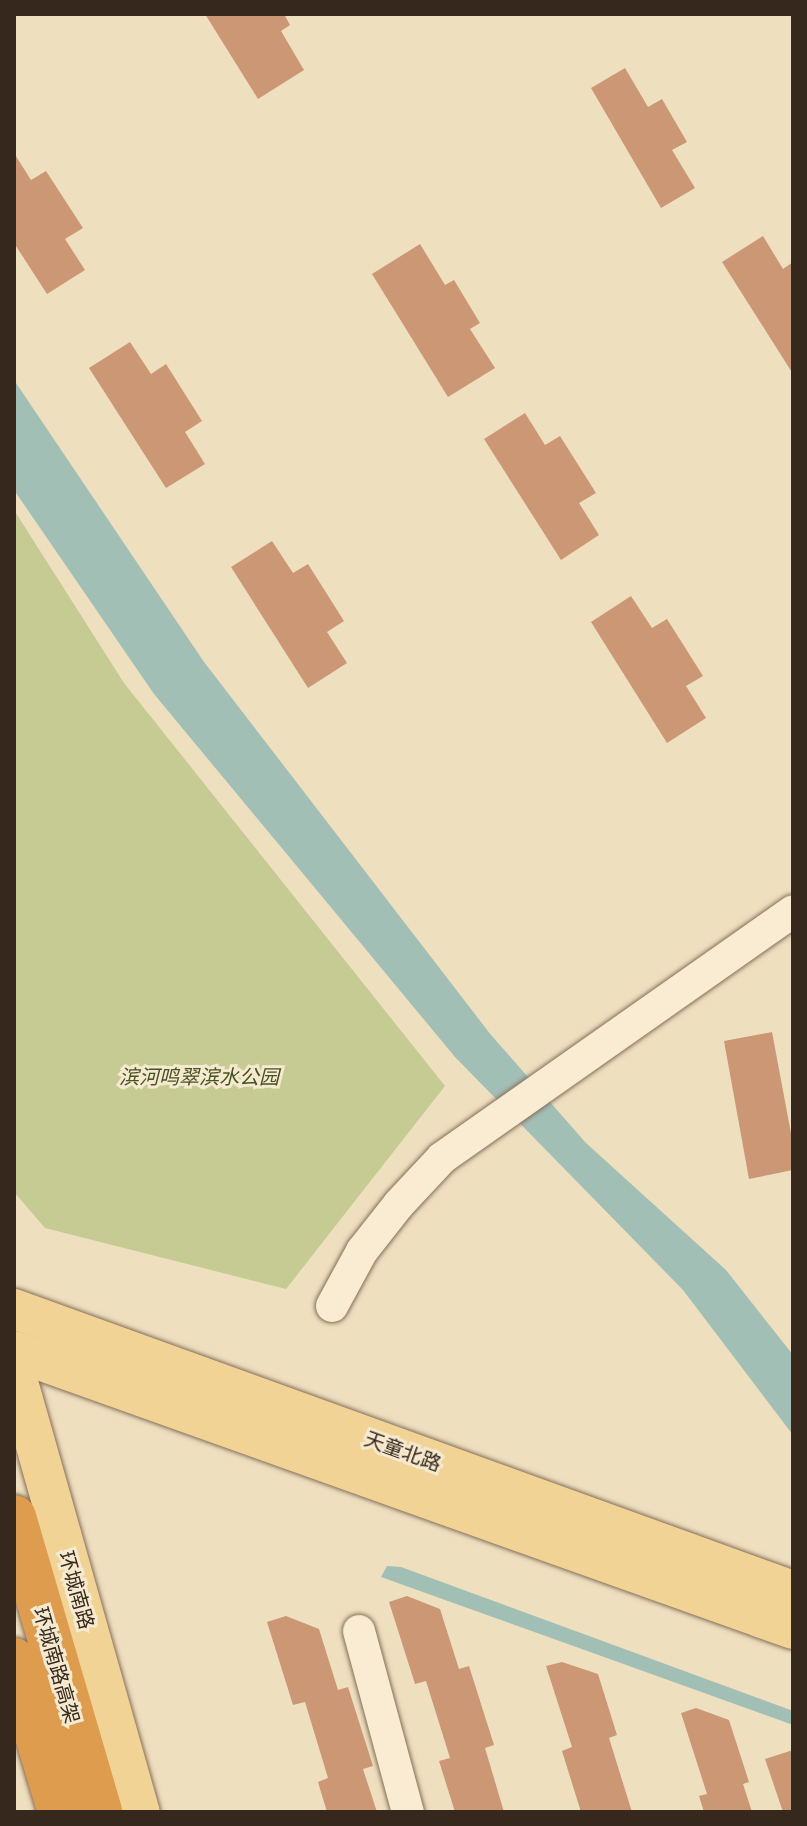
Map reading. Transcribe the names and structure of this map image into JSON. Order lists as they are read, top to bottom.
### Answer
{
  "streets": {
    "highway": ["环城南路高架"],
    "main road": ["天童北路", "环城南路"]
  },
  "parks": ["滨河鸣翠滨水公园"]
}
